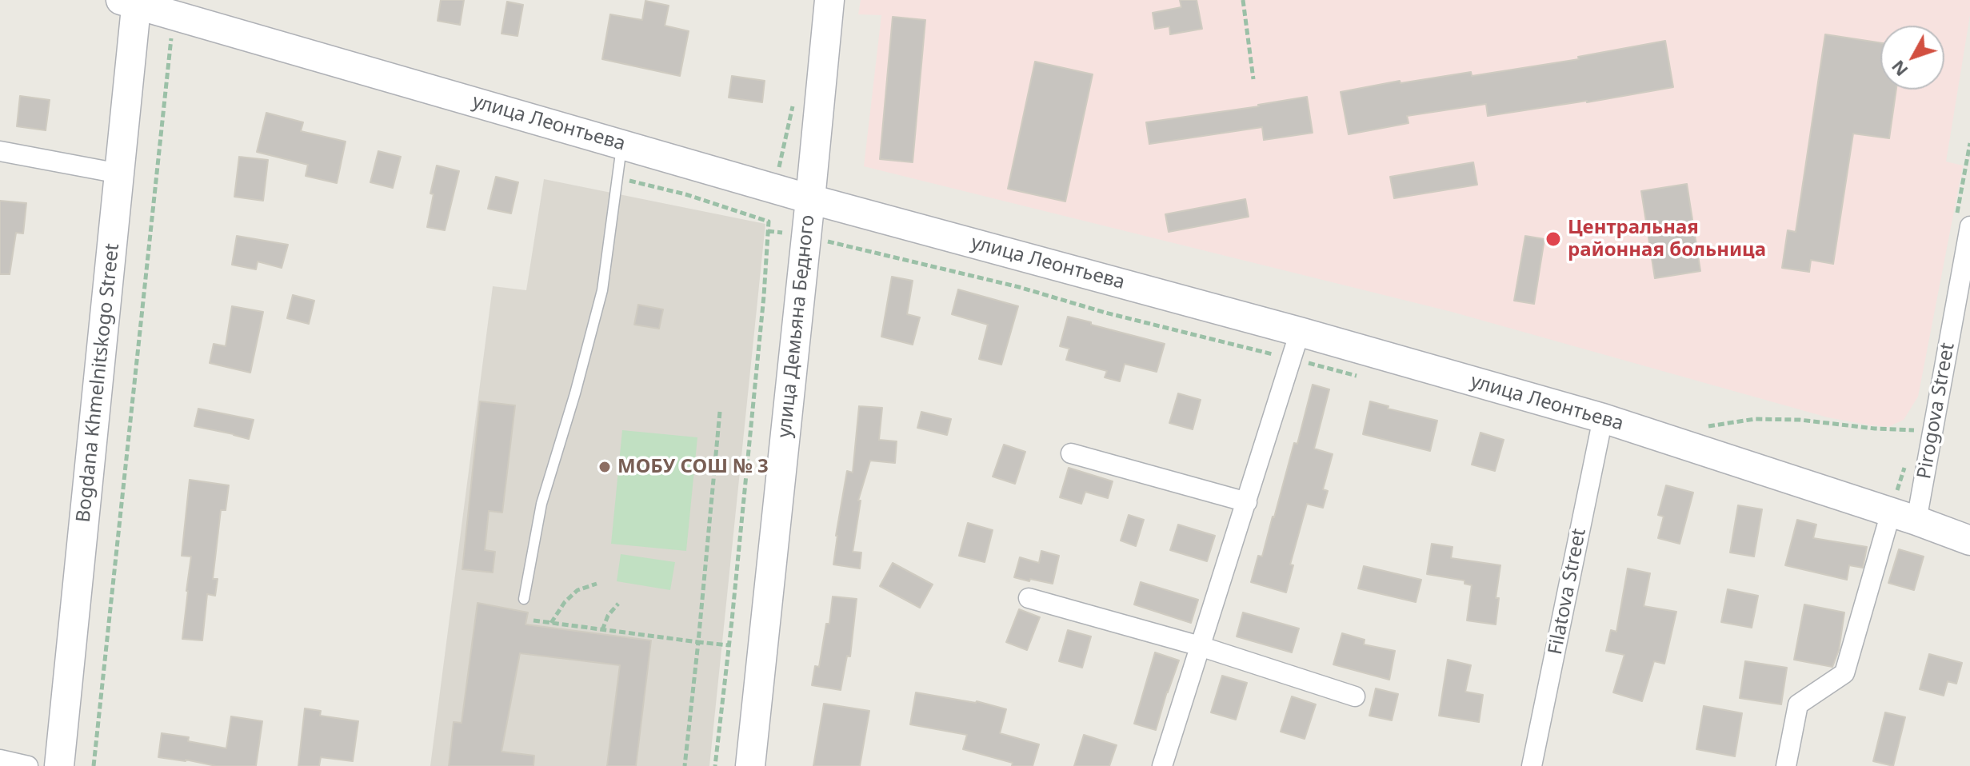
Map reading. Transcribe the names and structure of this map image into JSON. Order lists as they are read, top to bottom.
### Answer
{
  "streets": {
    "street": [
      "улица Леонтьева",
      "улица Демьяна Бедного",
      "Bogdana Khmelnitskogo Street",
      "Pirogova Street",
      "Filatova Street"
    ]
  },
  "crossings": [
    ["улица Леонтьева", "улица Демьяна Бедного"],
    ["улица Леонтьева", "Bogdana Khmelnitskogo Street"],
    ["улица Леонтьева", "Pirogova Street"],
    ["улица Леонтьева", "Filatova Street"]
  ],
  "places": ["Центральная районная больница", "МОБУ СОШ № 3"],
  "north": "bottom left"
}
